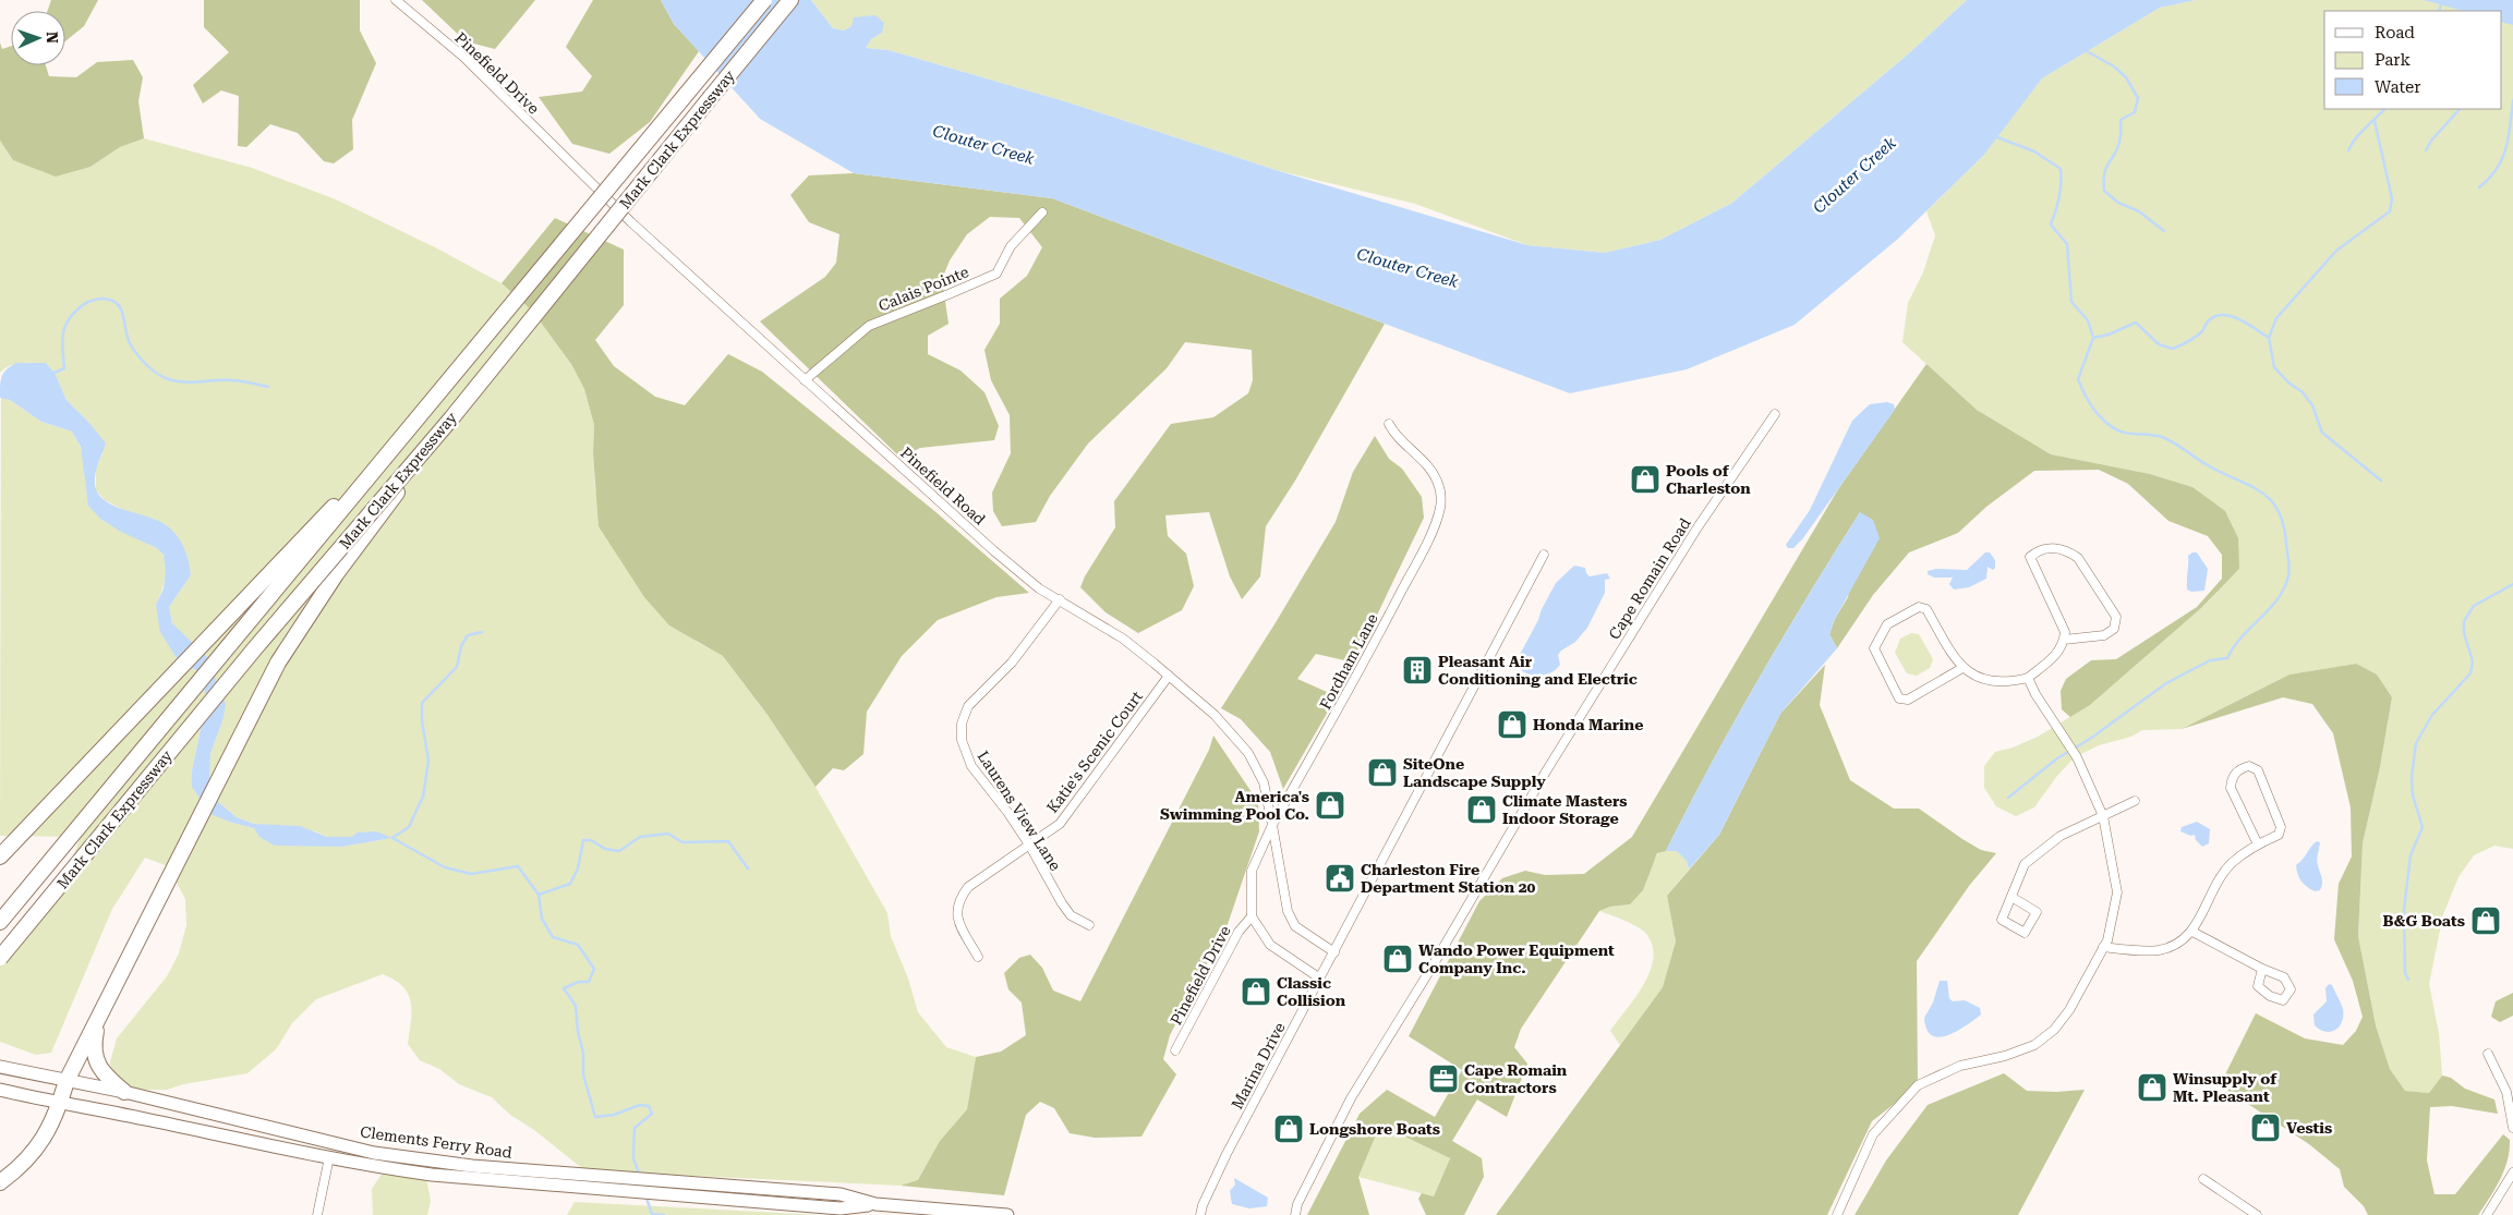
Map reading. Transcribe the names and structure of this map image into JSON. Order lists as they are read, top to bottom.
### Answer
{
  "streets": {
    "highway": ["Mark Clark Expressway"],
    "main road": ["Clements Ferry Road"],
    "street": [
      "Pinefield Drive",
      "Calais Pointe",
      "Pinefield Road",
      "Cape Romain Road",
      "Fordham Lane",
      "Katie's Scenic Court",
      "Laurens View Lane",
      "Marina Drive"
    ]
  },
  "crossings": [
    ["Pinefield Drive", "Pinefield Road"],
    ["Calais Pointe", "Pinefield Road"],
    ["Pinefield Road", "Fordham Lane"],
    ["Pinefield Road", "Katie's Scenic Court"],
    ["Pinefield Road", "Laurens View Lane"],
    ["Pinefield Road", "Marina Drive"],
    ["Katie's Scenic Court", "Laurens View Lane"]
  ],
  "water": ["Clouter Creek"],
  "places": {
    "shop": [
      "Pools of Charleston",
      "Honda Marine",
      "SiteOne Landscape Supply",
      "America's Swimming Pool Co.",
      "Climate Masters Indoor Storage",
      "B&G Boats",
      "Wando Power Equipment Company Inc.",
      "Classic Collision",
      "Winsupply of Mt. Pleasant",
      "Vestis",
      "Longshore Boats"
    ],
    "building": ["Pleasant Air Conditioning and Electric"],
    "public building": ["Charleston Fire Department Station 20"],
    "office": ["Cape Romain Contractors"]
  },
  "legend": ["Road", "Park", "Water"],
  "north": "right"
}
